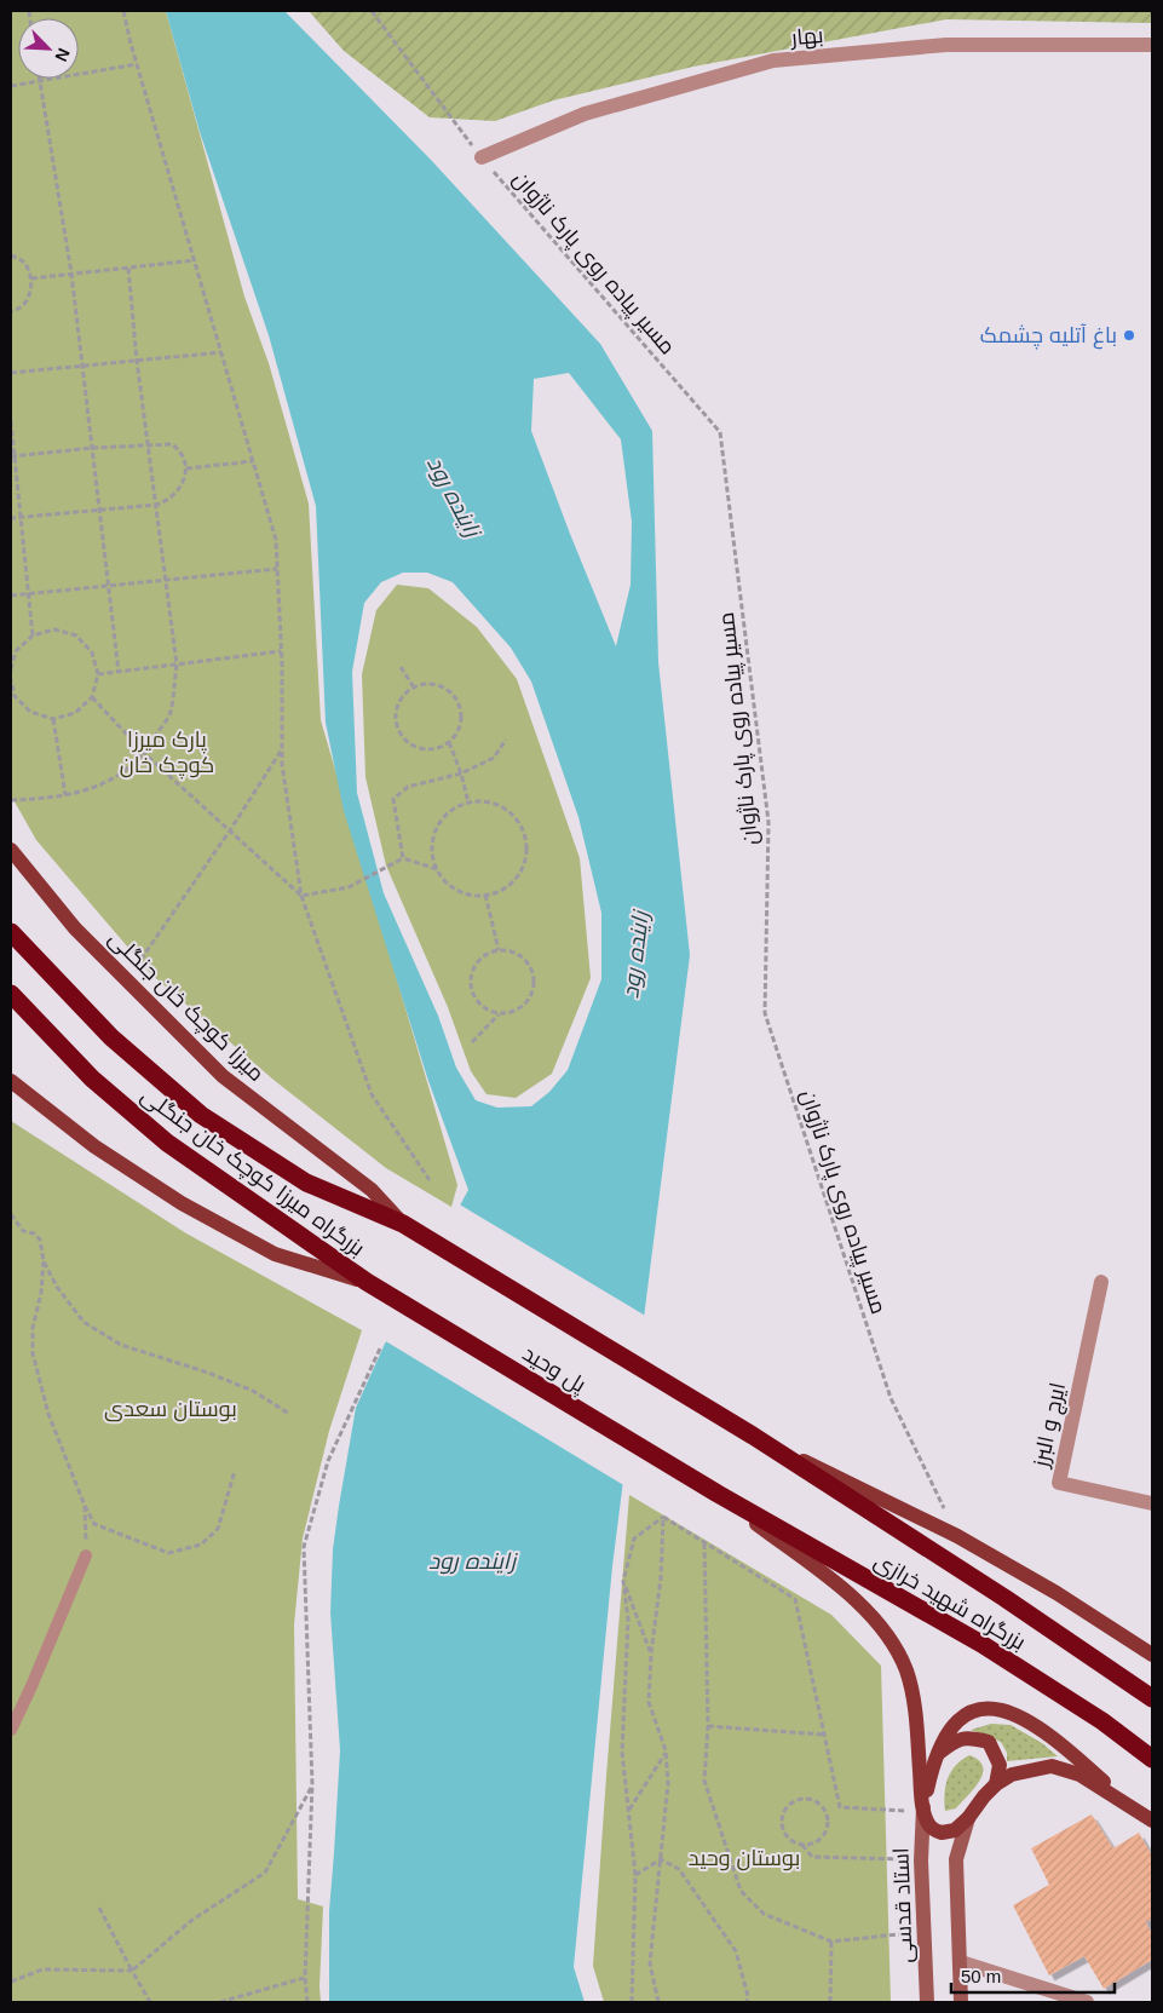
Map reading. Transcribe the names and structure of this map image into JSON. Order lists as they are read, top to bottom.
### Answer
{
  "streets": {
    "highway": ["بزرگراه میرزا کوچک خان جنگلی", "پل وحید", "بزرگراه شهید خرازی"],
    "main road": ["میرزا کوچک خان جنگلی", "استاد قدسی"],
    "street": ["بهار", "ایرج و البرز"],
    "path": ["مسیر پیاده روی پارک ناژوان"]
  },
  "crossings": [
    ["بهار", "مسیر پیاده روی پارک ناژوان"],
    ["میرزا کوچک خان جنگلی", "بزرگراه میرزا کوچک خان جنگلی"],
    ["بزرگراه میرزا کوچک خان جنگلی", "پل وحید"],
    ["پل وحید", "بزرگراه شهید خرازی"]
  ],
  "water": ["زاینده رود"],
  "parks": ["پارک میرزا کوچک خان", "بوستان سعدی", "بوستان وحید"],
  "places": ["باغ آتلیه چشمک"],
  "scale_bar": "50 m",
  "north": "bottom right"
}
